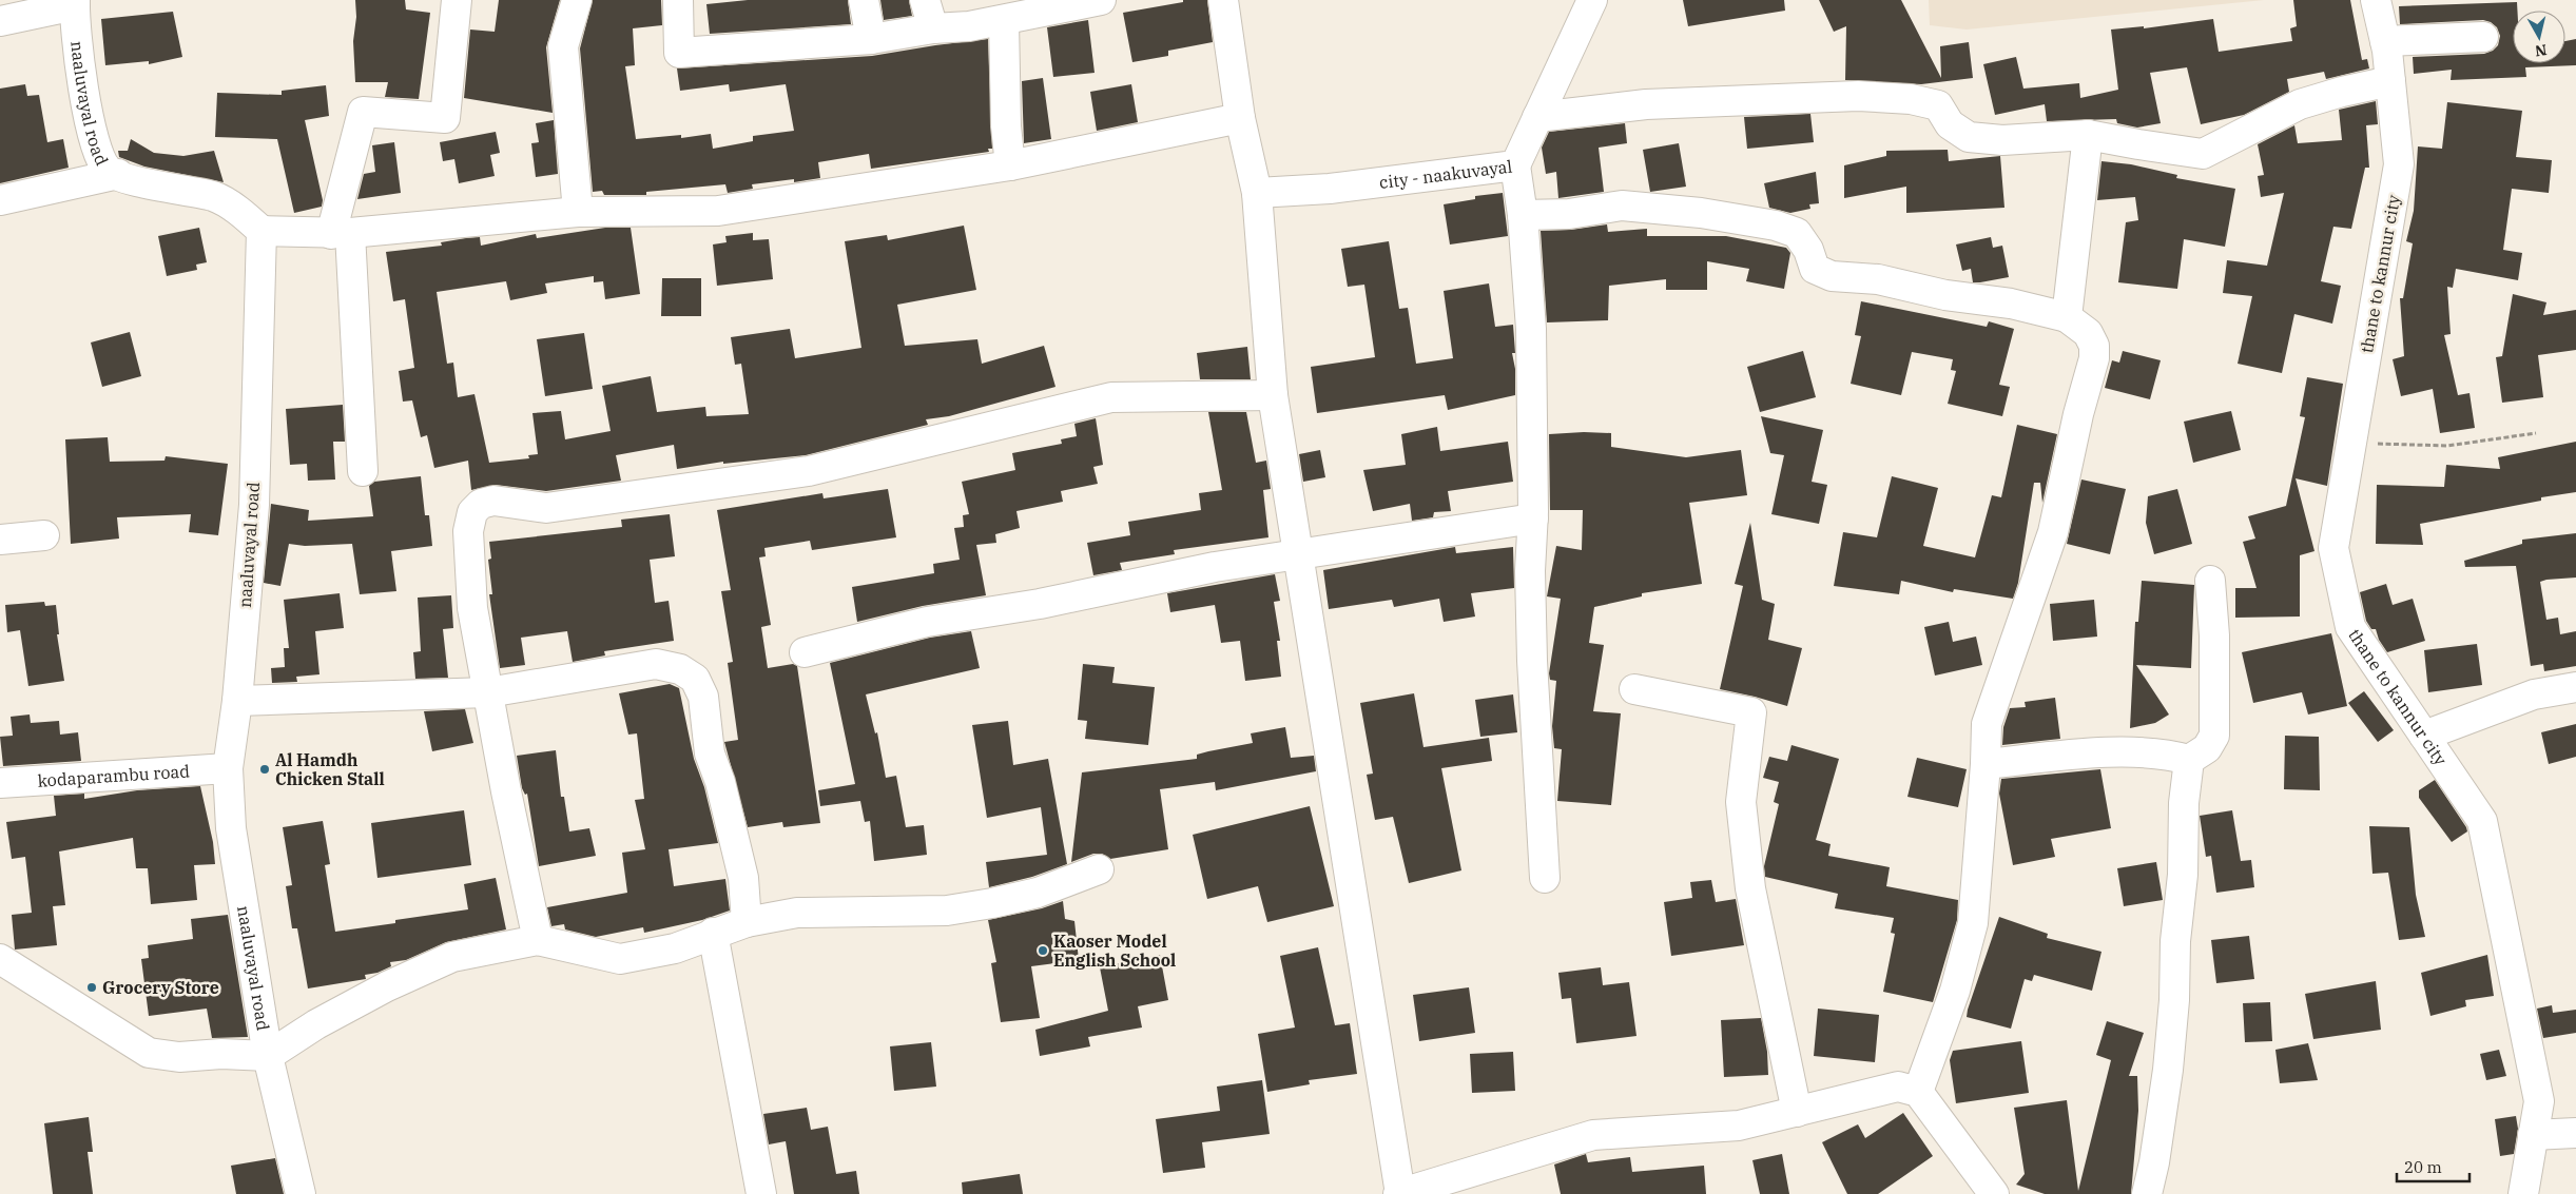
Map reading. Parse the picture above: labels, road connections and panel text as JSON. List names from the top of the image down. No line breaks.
{"streets":{"street":["naaluvayal road","city - naakuvayal","thane to kannur city","kodaparambu road"]},"crossings":[["naaluvayal road","kodaparambu road"]],"places":["Al Hamdh Chicken Stall","Kaoser Model English School","Grocery Store"],"scale_bar":"20 m","north":"bottom"}
